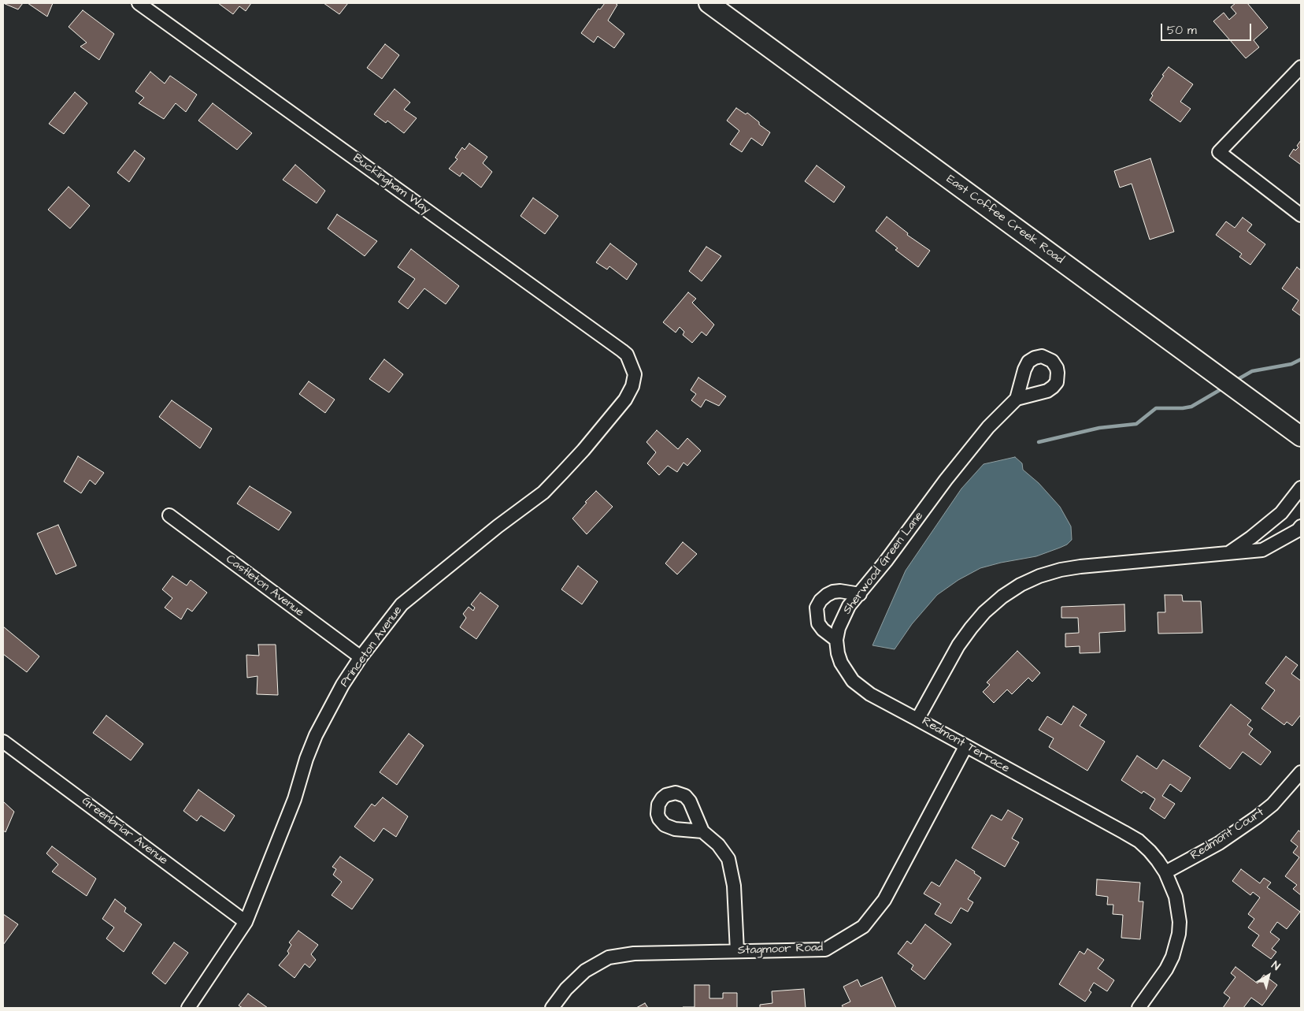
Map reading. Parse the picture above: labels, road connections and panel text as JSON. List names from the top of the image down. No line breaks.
{"streets":{"street":["Buckingham Way","East Coffee Creek Road","Sherwood Green Lane","Castleton Avenue","Princeton Avenue","Redmont Terrace","Greenbriar Avenue","Redmont Court","Stagmoor Road"]},"crossings":[["Buckingham Way","Princeton Avenue"],["Sherwood Green Lane","Redmont Terrace"],["Castleton Avenue","Princeton Avenue"],["Princeton Avenue","Greenbriar Avenue"],["Redmont Terrace","Redmont Court"],["Redmont Terrace","Stagmoor Road"]],"scale_bar":"50 m","north":"top right"}
